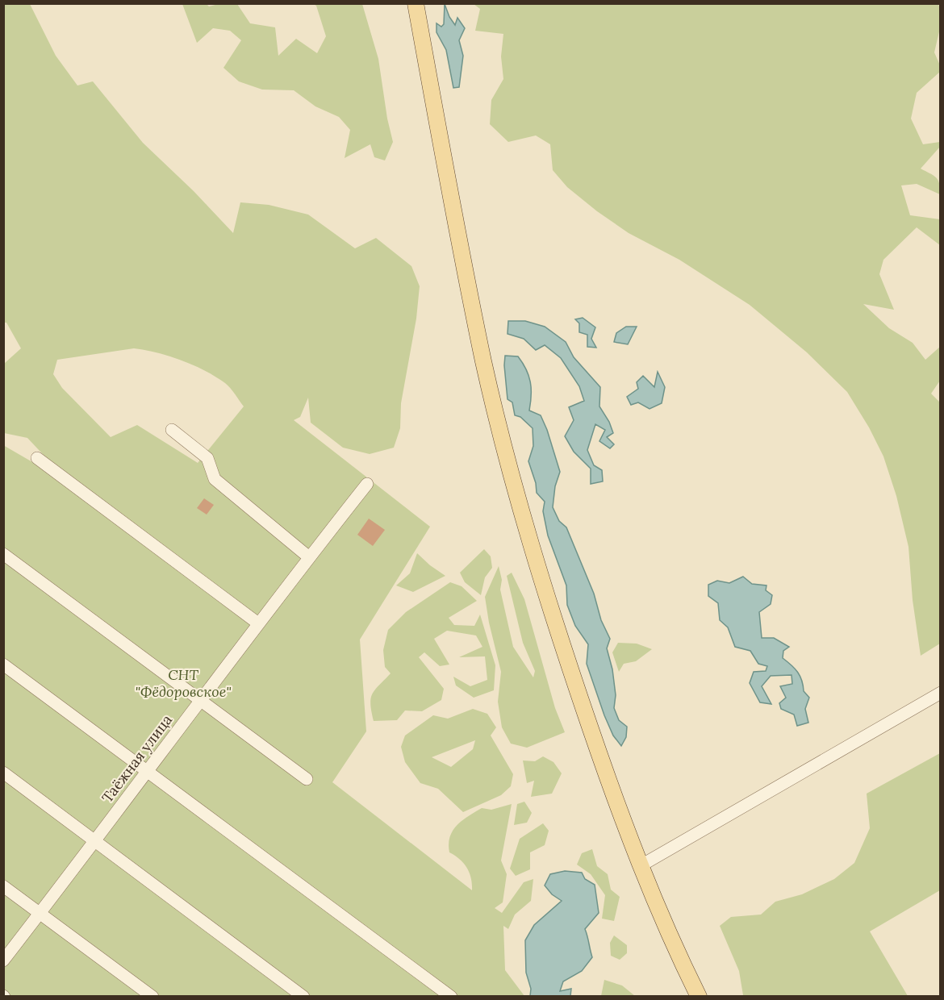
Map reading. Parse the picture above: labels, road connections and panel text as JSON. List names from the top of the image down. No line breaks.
{"streets":{"street":["Таёжная улица"]},"parks":["СНТ \"Фёдоровское\""]}
